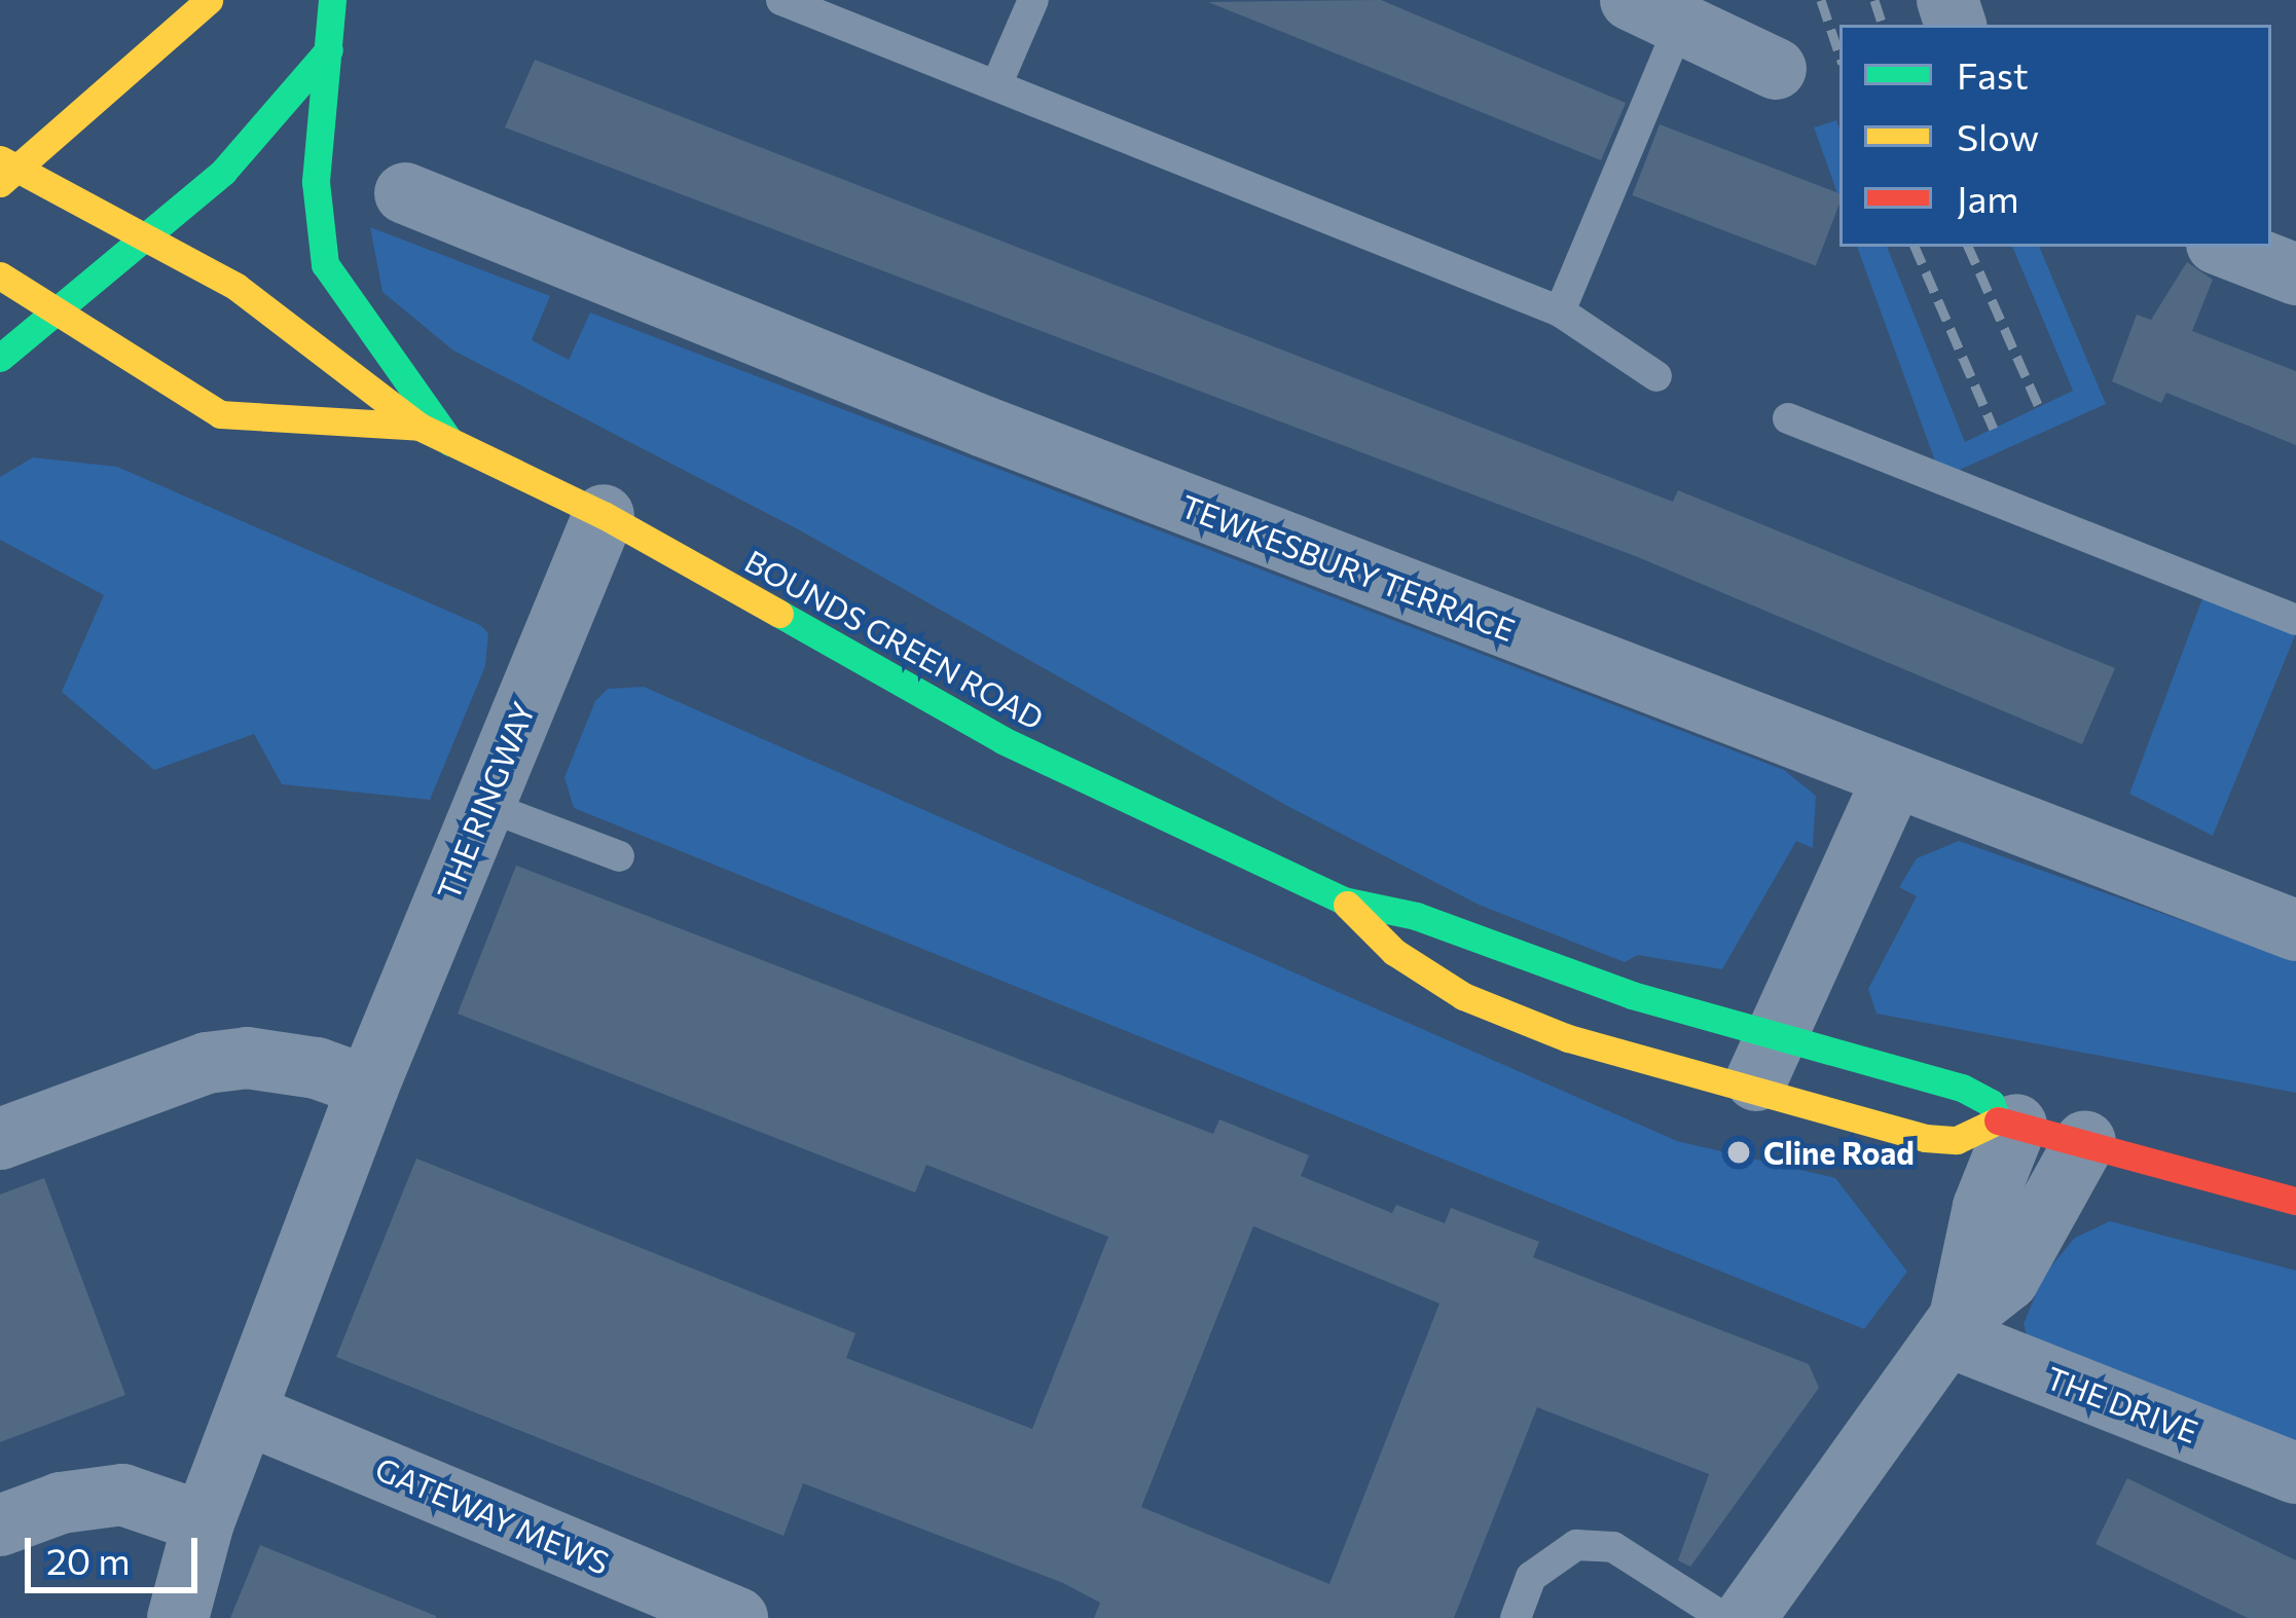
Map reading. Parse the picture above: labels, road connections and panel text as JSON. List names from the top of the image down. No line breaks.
{"streets":{"main road":["BOUNDS GREEN ROAD"],"street":["TEWKESBURY TERRACE","THE RINGWAY","THE DRIVE","GATEWAY MEWS"]},"crossings":[["BOUNDS GREEN ROAD","THE RINGWAY"],["THE RINGWAY","GATEWAY MEWS"]],"places":["Cline Road"],"legend":["Fast","Slow","Jam"],"scale_bar":"20 m"}
